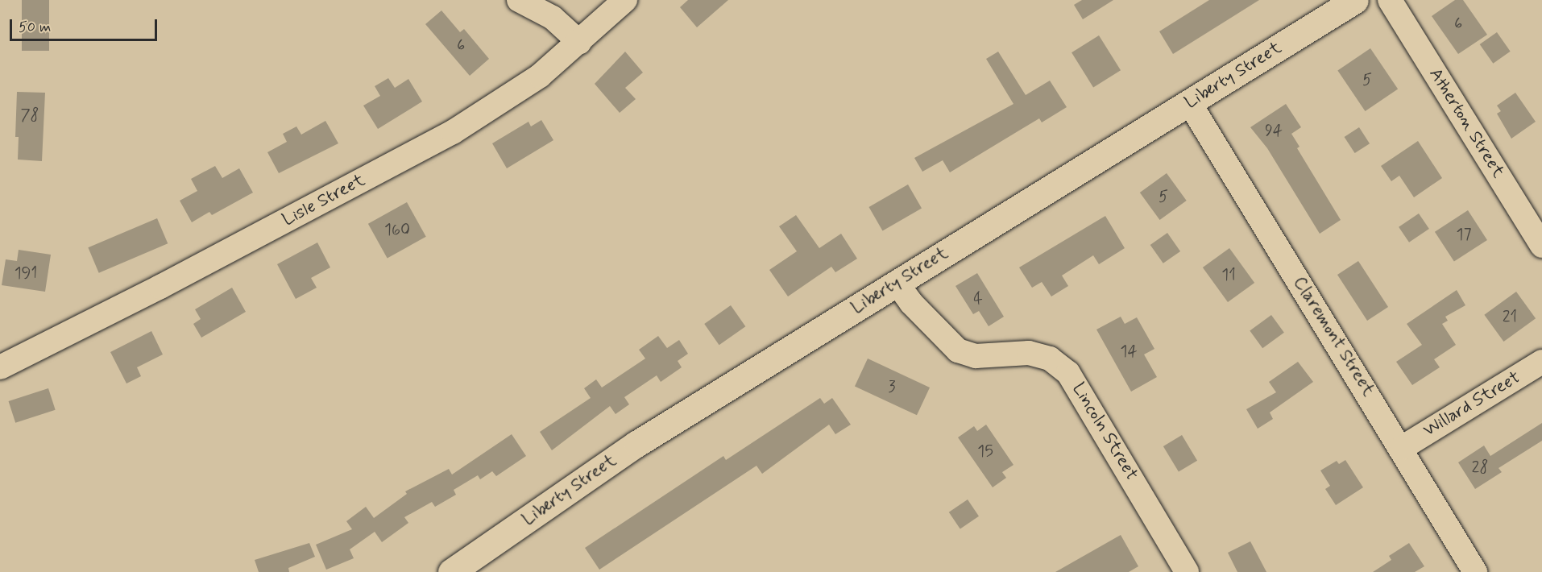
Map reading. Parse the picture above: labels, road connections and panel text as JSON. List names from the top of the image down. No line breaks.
{"streets":{"main road":["Liberty Street"],"street":["Atherton Street","Lisle Street","Claremont Street","Willard Street","Lincoln Street"]},"crossings":[["Liberty Street","Claremont Street"],["Liberty Street","Lincoln Street"],["Claremont Street","Willard Street"]],"house_numbers":["6","6","5","78","94","5","160","17","191","11","4","21","14","3","15","28"],"scale_bar":"50 m"}
